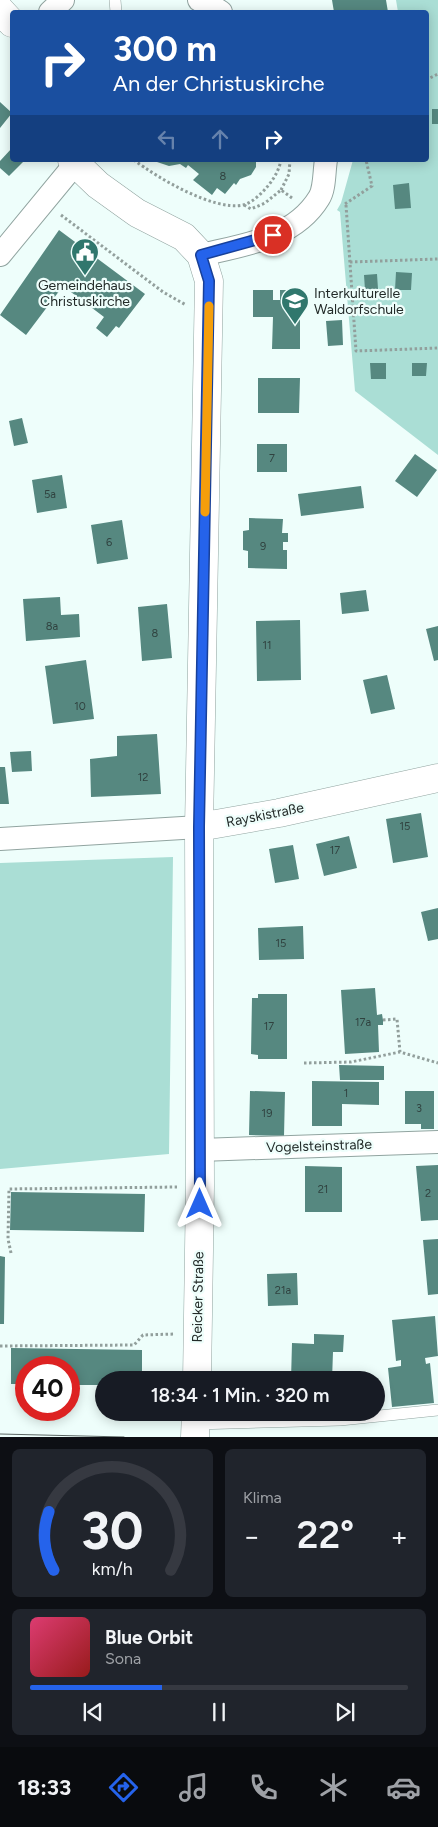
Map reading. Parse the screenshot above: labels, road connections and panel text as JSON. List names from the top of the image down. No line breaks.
{"streets":{"street":["Rayskistraße","Vogelsteinstraße","Reicker Straße"]},"crossings":[["Rayskistraße","Reicker Straße"],["Vogelsteinstraße","Reicker Straße"]],"places":{"public building":["Gemeindehaus Christuskirche"],"school or university":["Interkulturelle Waldorfschule"]},"house_numbers":["8","7","5a","6","9","8a","8","11","10","12","15","17","15","17a","17","1","3","19","21","2","21a"],"page":{"turn":["300 m","An der Christuskirche"],"limit":"40","trip":"18:34 · 1 Min. · 320 m","tile":"Klima","heat":["−","22°","+"],"song":["Blue Orbit","Sona"],"tabs":"18:33","gauge":["30","km/h"]}}
